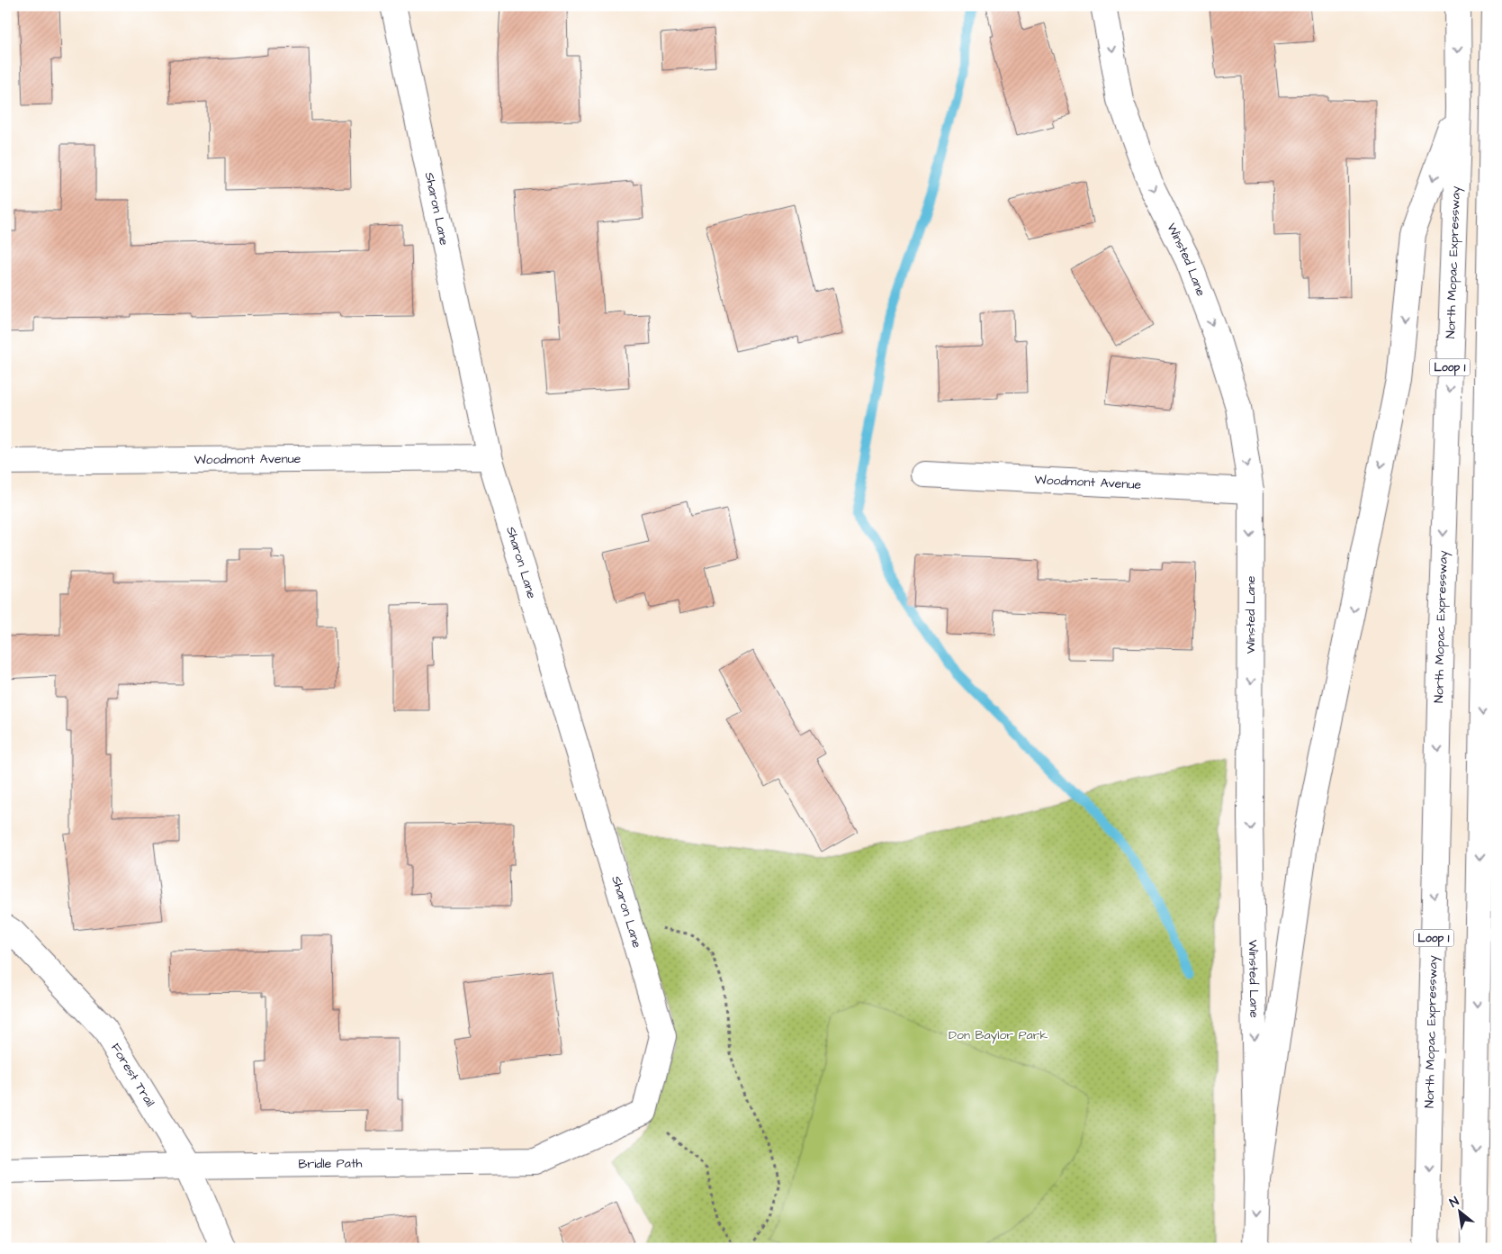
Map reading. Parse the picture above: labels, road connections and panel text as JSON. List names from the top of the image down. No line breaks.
{"streets":{"main road":["Sharon Lane","Winsted Lane","North Mopac Expressway","Loop 1","Woodmont Avenue","Forest Trail","Bridle Path"]},"crossings":[["Sharon Lane","Woodmont Avenue"],["Sharon Lane","Bridle Path"],["Winsted Lane","Woodmont Avenue"],["Forest Trail","Bridle Path"]],"parks":["Don Baylor Park"],"north":"top left"}
